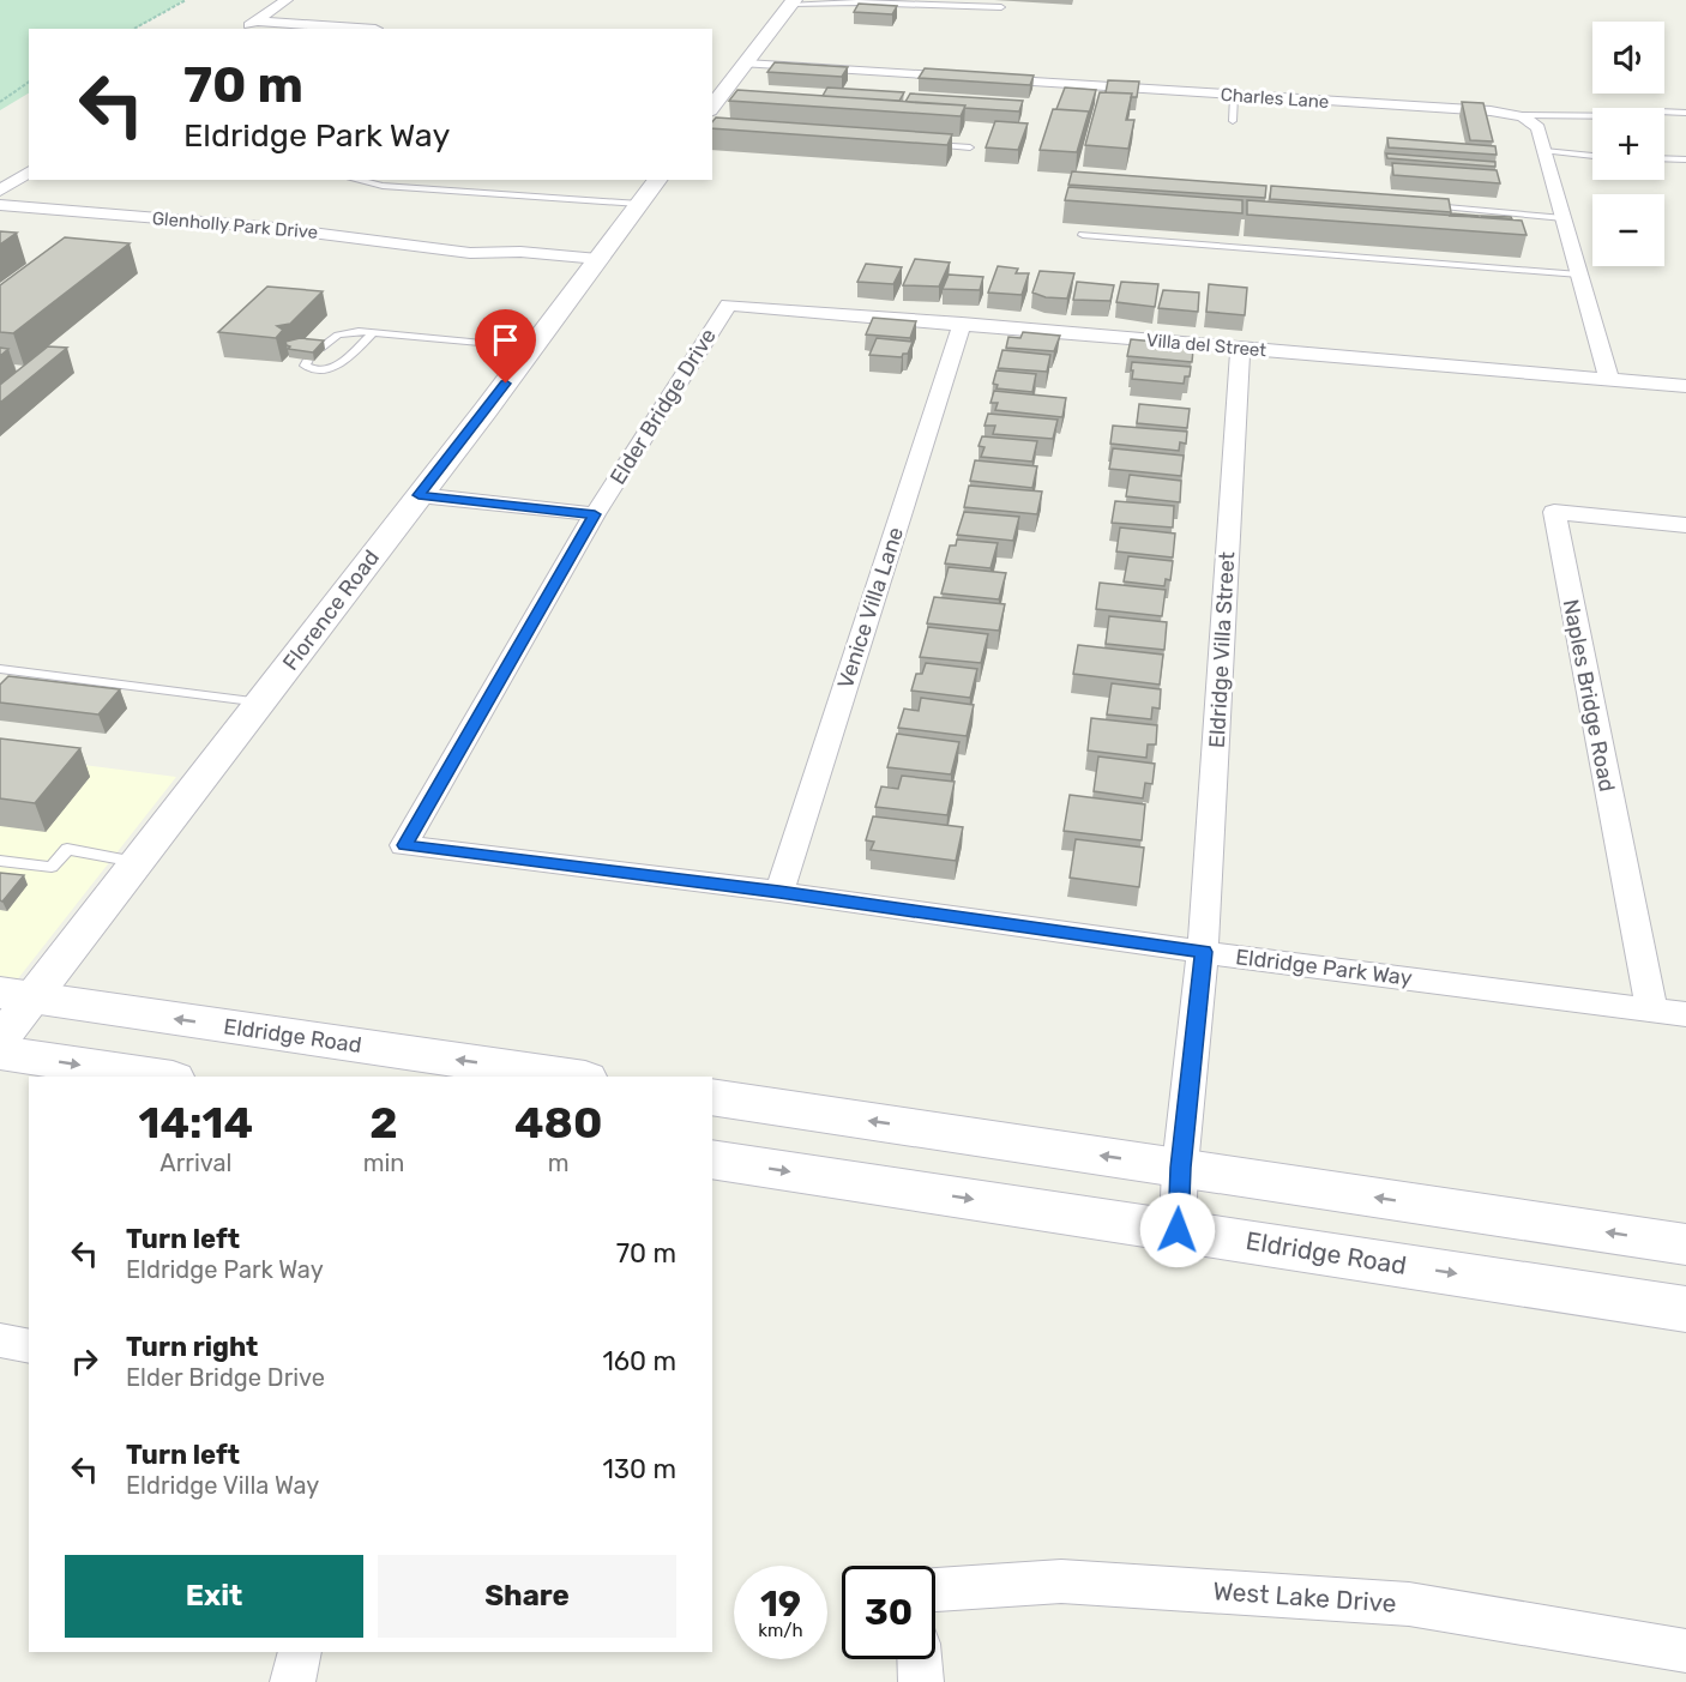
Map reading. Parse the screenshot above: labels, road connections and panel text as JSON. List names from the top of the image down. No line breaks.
{"streets":{"main road":["Eldridge Road"],"street":["Charles Lane","Glenholly Park Drive","Villa del Street","Elder Bridge Drive","Venice Villa Lane","Florence Road","Eldridge Villa Street","Naples Bridge Road","Eldridge Park Way","West Lake Drive"]},"crossings":[["Glenholly Park Drive","Florence Road"],["Villa del Street","Elder Bridge Drive"],["Villa del Street","Venice Villa Lane"],["Villa del Street","Eldridge Villa Street"],["Elder Bridge Drive","Eldridge Park Way"],["Venice Villa Lane","Eldridge Park Way"],["Florence Road","Eldridge Road"],["Eldridge Villa Street","Eldridge Park Way"],["Eldridge Villa Street","Eldridge Road"],["Naples Bridge Road","Eldridge Park Way"]],"page":{"map_buttons":["+","−"],"turn":["70 m","Eldridge Park Way"],"eta":["14:14","Arrival","2","min","480","m"],"list":[{"name":"Turn left","note":"Eldridge Park Way","value":"70 m"},{"name":"Turn right","note":"Elder Bridge Drive","value":"160 m"},{"name":"Turn left","note":"Eldridge Villa Way","value":"130 m"}],"buttons":["Exit","Share"],"speed":"19 km/h","limit":"30"}}
